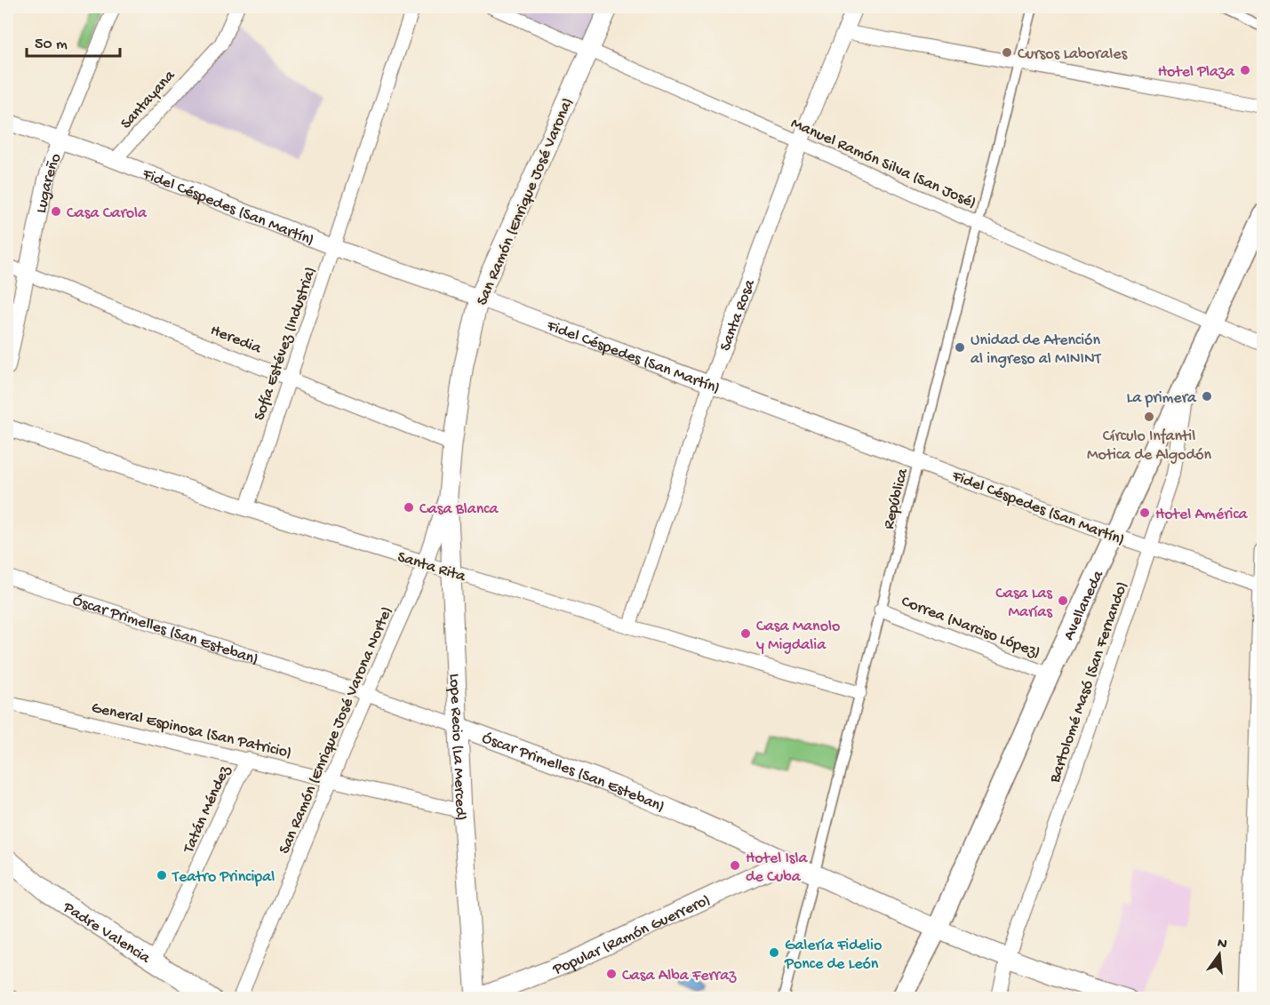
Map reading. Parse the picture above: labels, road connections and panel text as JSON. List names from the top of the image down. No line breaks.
{"streets":{"main road":["San Ramón (Enrique José Varona)","Avellaneda","Óscar Primelles (San Esteban)","Lope Recio (La Merced)","Padre Valencia","Popular (Ramón Guerrero)"],"street":["Santayana","Manuel Ramón Silva (San José)","Lugareño","Fidel Céspedes (San Martín)","Santa Rosa","Heredia","Sofía Estévez (Industria)","República","Santa Rita","Correa (Narciso López)","Bartolomé Masó (San Fernando)","General Espinosa (San Patricio)","San Ramón (Enrique José Varona Norte)","Tatán Méndez"]},"crossings":[["Santayana","Fidel Céspedes (San Martín)"],["Manuel Ramón Silva (San José)","San Ramón (Enrique José Varona)"],["Manuel Ramón Silva (San José)","Santa Rosa"],["Manuel Ramón Silva (San José)","República"],["Manuel Ramón Silva (San José)","Avellaneda"],["Lugareño","Fidel Céspedes (San Martín)"],["Lugareño","Heredia"],["San Ramón (Enrique José Varona)","Fidel Céspedes (San Martín)"],["San Ramón (Enrique José Varona)","Heredia"],["San Ramón (Enrique José Varona)","Lope Recio (La Merced)"],["Fidel Céspedes (San Martín)","Santa Rosa"],["Fidel Céspedes (San Martín)","Sofía Estévez (Industria)"],["Fidel Céspedes (San Martín)","República"],["Fidel Céspedes (San Martín)","Avellaneda"],["Fidel Céspedes (San Martín)","Bartolomé Masó (San Fernando)"],["Santa Rosa","Santa Rita"],["Heredia","Sofía Estévez (Industria)"],["Sofía Estévez (Industria)","Santa Rita"],["República","Santa Rita"],["República","Correa (Narciso López)"],["República","Óscar Primelles (San Esteban)"],["Santa Rita","San Ramón (Enrique José Varona Norte)"],["Santa Rita","Lope Recio (La Merced)"],["Avellaneda","Correa (Narciso López)"],["Avellaneda","Óscar Primelles (San Esteban)"],["Avellaneda","Bartolomé Masó (San Fernando)"],["Óscar Primelles (San Esteban)","Bartolomé Masó (San Fernando)"],["Óscar Primelles (San Esteban)","San Ramón (Enrique José Varona Norte)"],["Óscar Primelles (San Esteban)","Lope Recio (La Merced)"],["Óscar Primelles (San Esteban)","Popular (Ramón Guerrero)"],["General Espinosa (San Patricio)","San Ramón (Enrique José Varona Norte)"],["General Espinosa (San Patricio)","Lope Recio (La Merced)"],["General Espinosa (San Patricio)","Tatán Méndez"],["Lope Recio (La Merced)","Popular (Ramón Guerrero)"],["Tatán Méndez","Padre Valencia"]],"places":["Cursos Laborales","Hotel Plaza","Casa Carola","Unidad de Atención al ingreso al MININT","La primera","Círculo Infantil Motica de Algodón","Casa Blanca","Hotel América","Casa Las Marías","Casa Manolo y Migdalia","Hotel Isla de Cuba","Teatro Principal","Galería Fidelio Ponce de León","Casa Alba Ferraz"],"scale_bar":"50 m","north":"top"}
